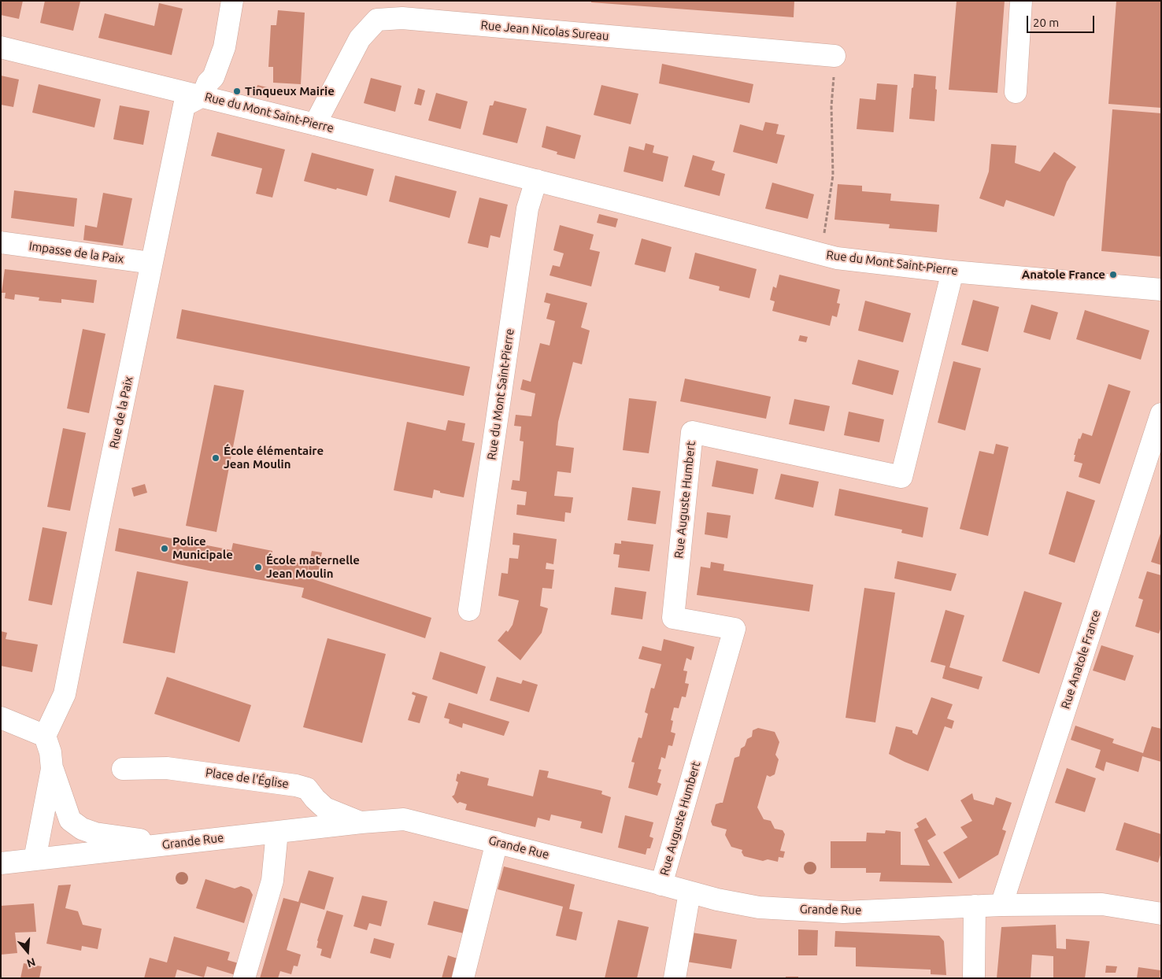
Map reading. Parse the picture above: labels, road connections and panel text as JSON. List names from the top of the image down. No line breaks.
{"streets":{"street":["Rue Jean Nicolas Sureau","Rue du Mont Saint-Pierre","Impasse de la Paix","Rue de la Paix","Rue Auguste Humbert","Rue Anatole France","Place de l'Église","Grande Rue"]},"crossings":[["Rue Jean Nicolas Sureau","Rue du Mont Saint-Pierre"],["Rue du Mont Saint-Pierre","Rue de la Paix"],["Rue du Mont Saint-Pierre","Rue Auguste Humbert"],["Impasse de la Paix","Rue de la Paix"],["Rue Auguste Humbert","Grande Rue"],["Rue Anatole France","Grande Rue"],["Place de l'Église","Grande Rue"]],"places":["Tinqueux Mairie","Anatole France","École élémentaire Jean Moulin","Police Municipale","École maternelle Jean Moulin"],"scale_bar":"20 m","north":"bottom"}
